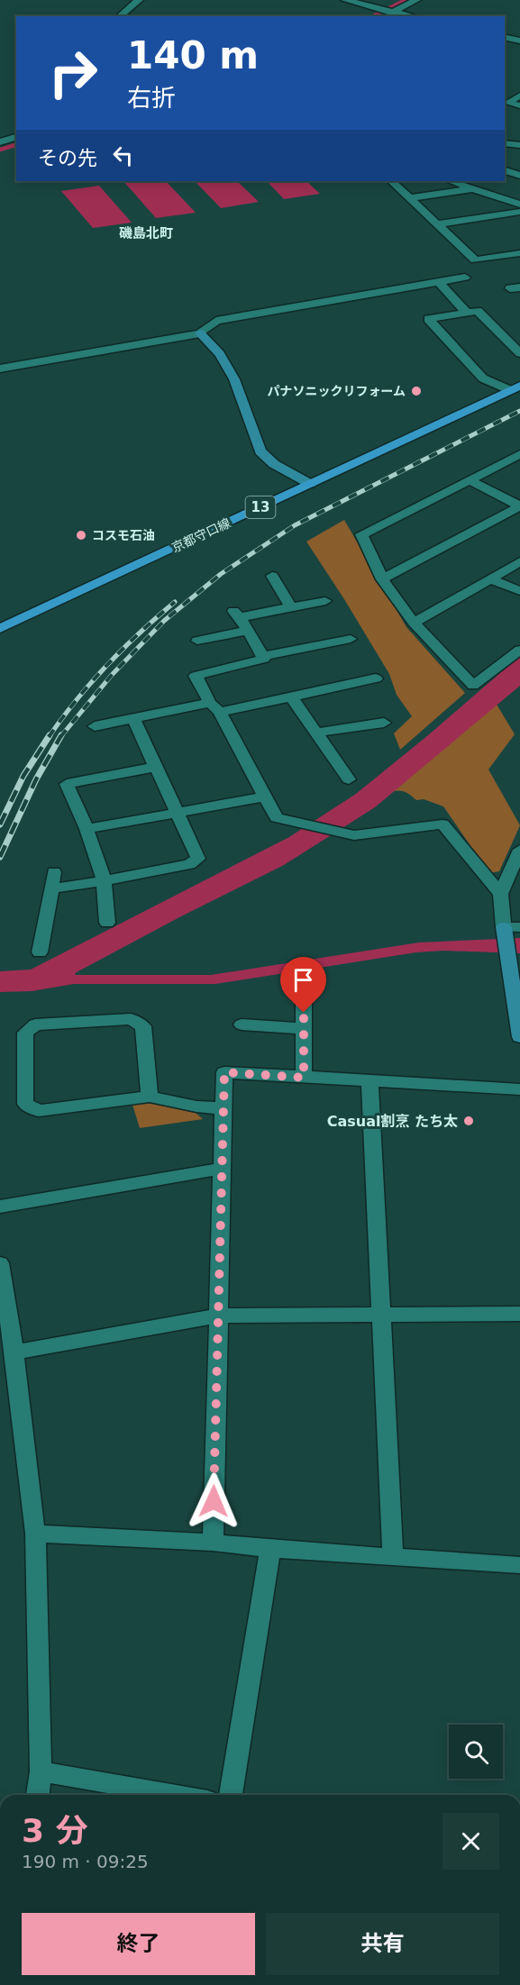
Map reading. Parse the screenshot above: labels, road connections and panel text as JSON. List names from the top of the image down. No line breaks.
{"streets":{"main road":["13","京都守口線"]},"districts":["磯島北町"],"places":["パナソニックリフォーム","コスモ石油","Casual割烹 たち太"],"page":{"turn":["140 m","右折"],"then":"その先","heading":["3 分","190 m · 09:25"],"buttons":["終了","共有"]}}
